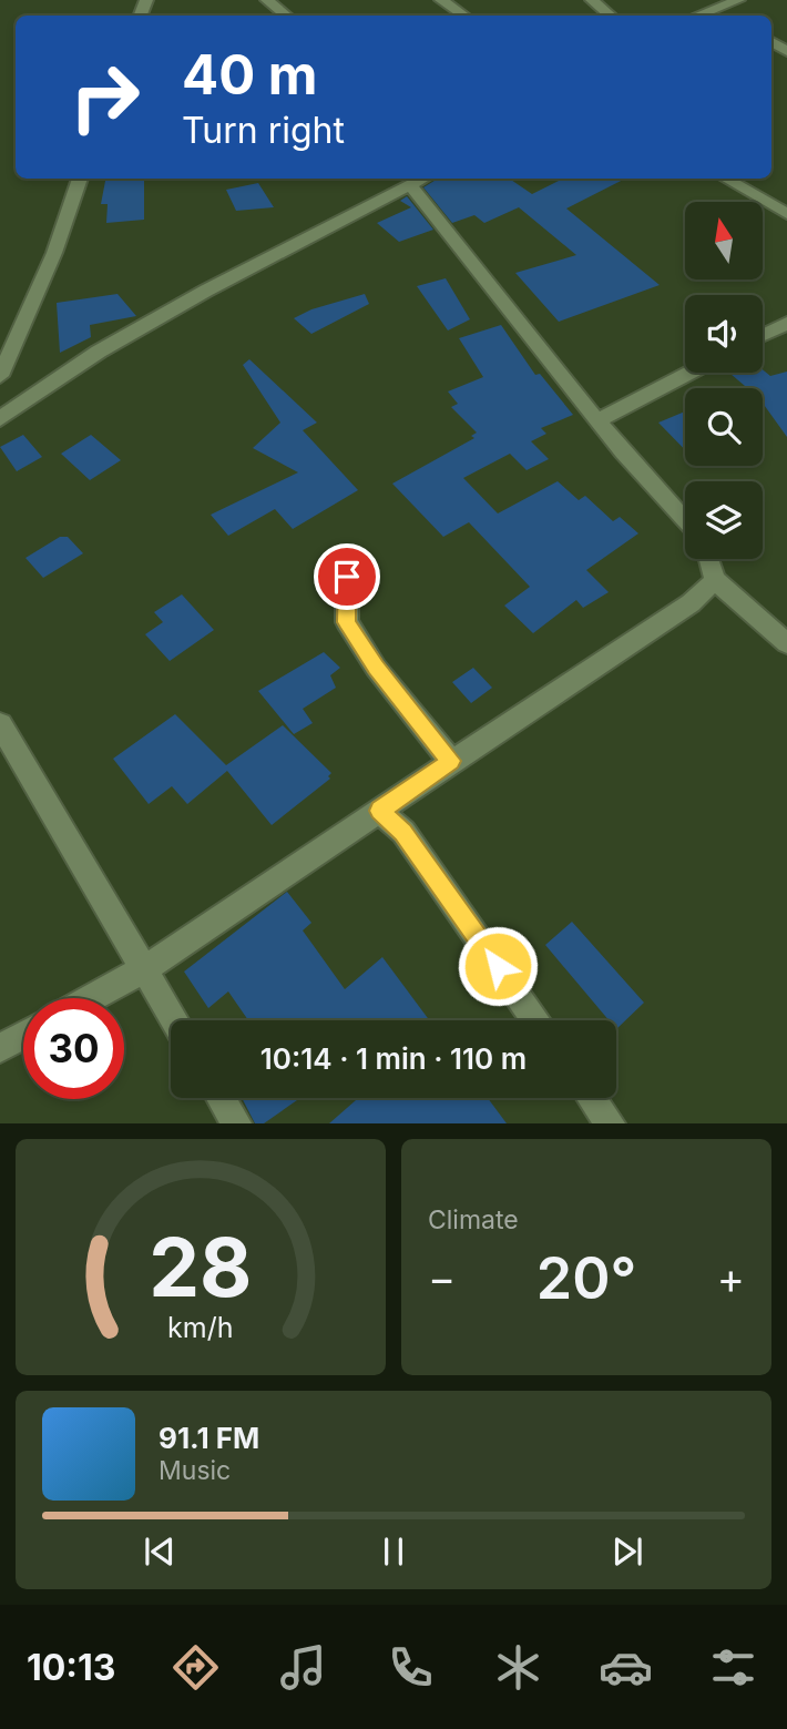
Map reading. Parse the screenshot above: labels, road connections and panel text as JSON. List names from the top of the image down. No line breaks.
{"north":"top","page":{"turn":["40 m","Turn right"],"limit":"30","trip":"10:14 · 1 min · 110 m","tile":"Climate","heat":["−","20°","+"],"song":["91.1 FM","Music"],"tabs":"10:13","gauge":["28","km/h"]}}
